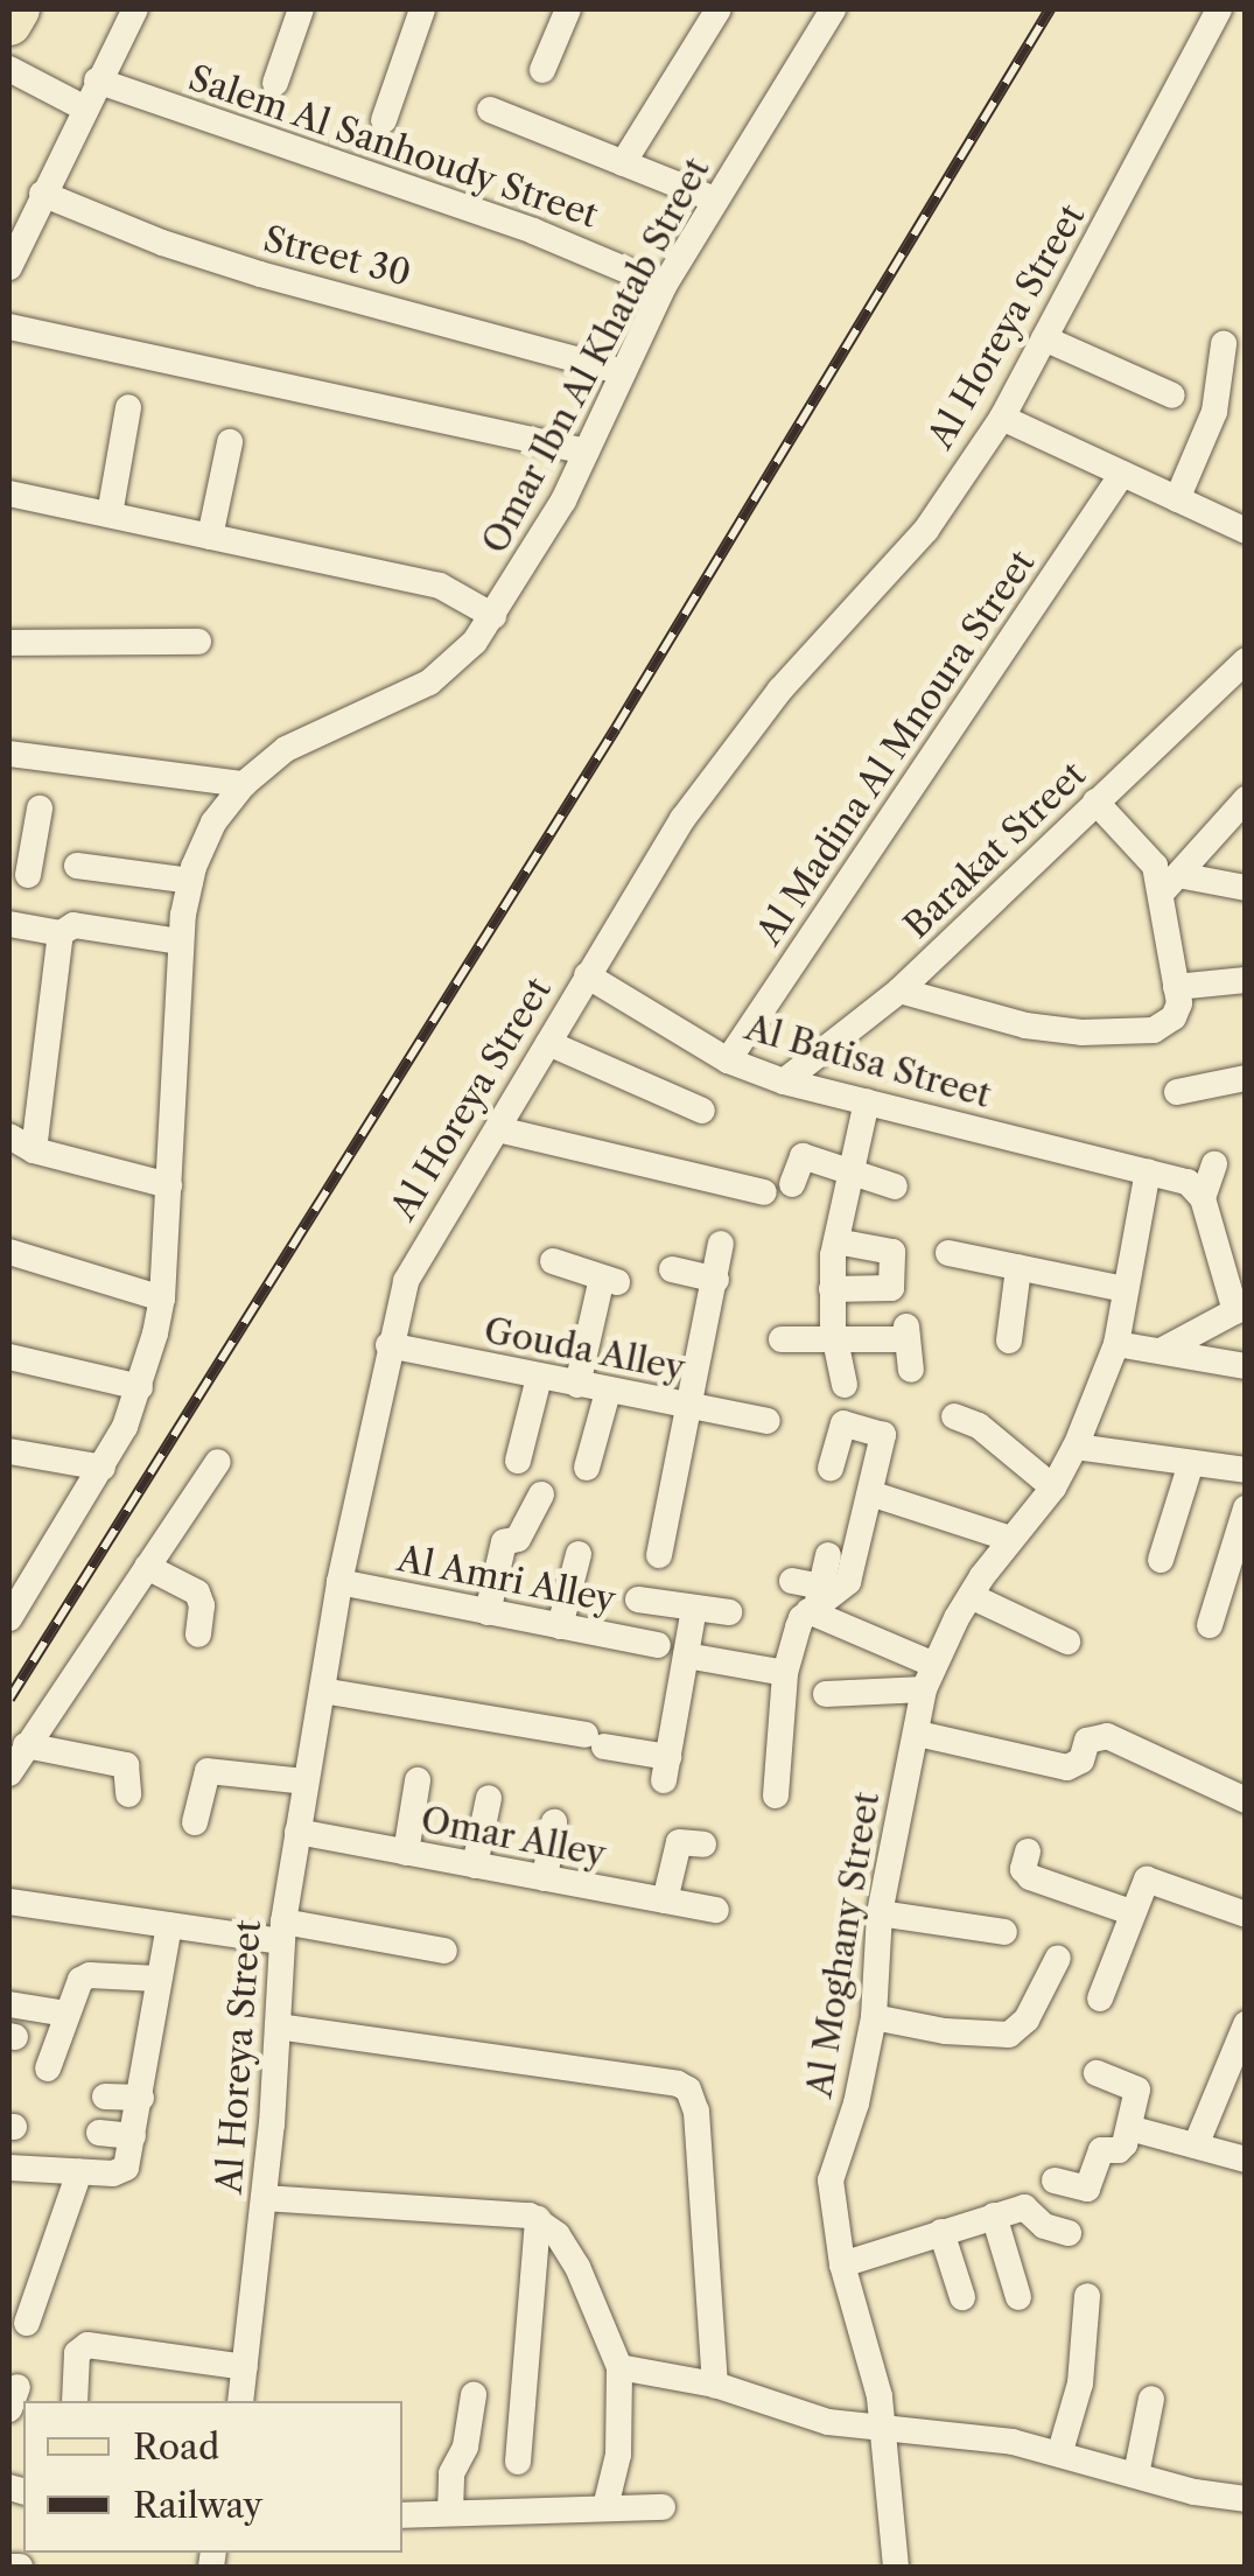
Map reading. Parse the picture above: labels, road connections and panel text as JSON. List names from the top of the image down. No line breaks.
{"streets":{"street":["Salem Al Sanhoudy Street","Street 30","Al Horeya Street","Omar Ibn Al Khatab Street","Al Madina Al Mnoura Street","Barakat Street","Al Batisa Street","Gouda Alley","Al Amri Alley","Omar Alley","Al Moghany Street"]},"crossings":[["Salem Al Sanhoudy Street","Omar Ibn Al Khatab Street"],["Street 30","Omar Ibn Al Khatab Street"],["Al Horeya Street","Al Batisa Street"],["Al Horeya Street","Gouda Alley"],["Al Horeya Street","Al Amri Alley"],["Al Horeya Street","Omar Alley"],["Al Madina Al Mnoura Street","Al Batisa Street"],["Barakat Street","Al Batisa Street"],["Al Batisa Street","Al Moghany Street"]],"legend":["Road","Railway"]}
